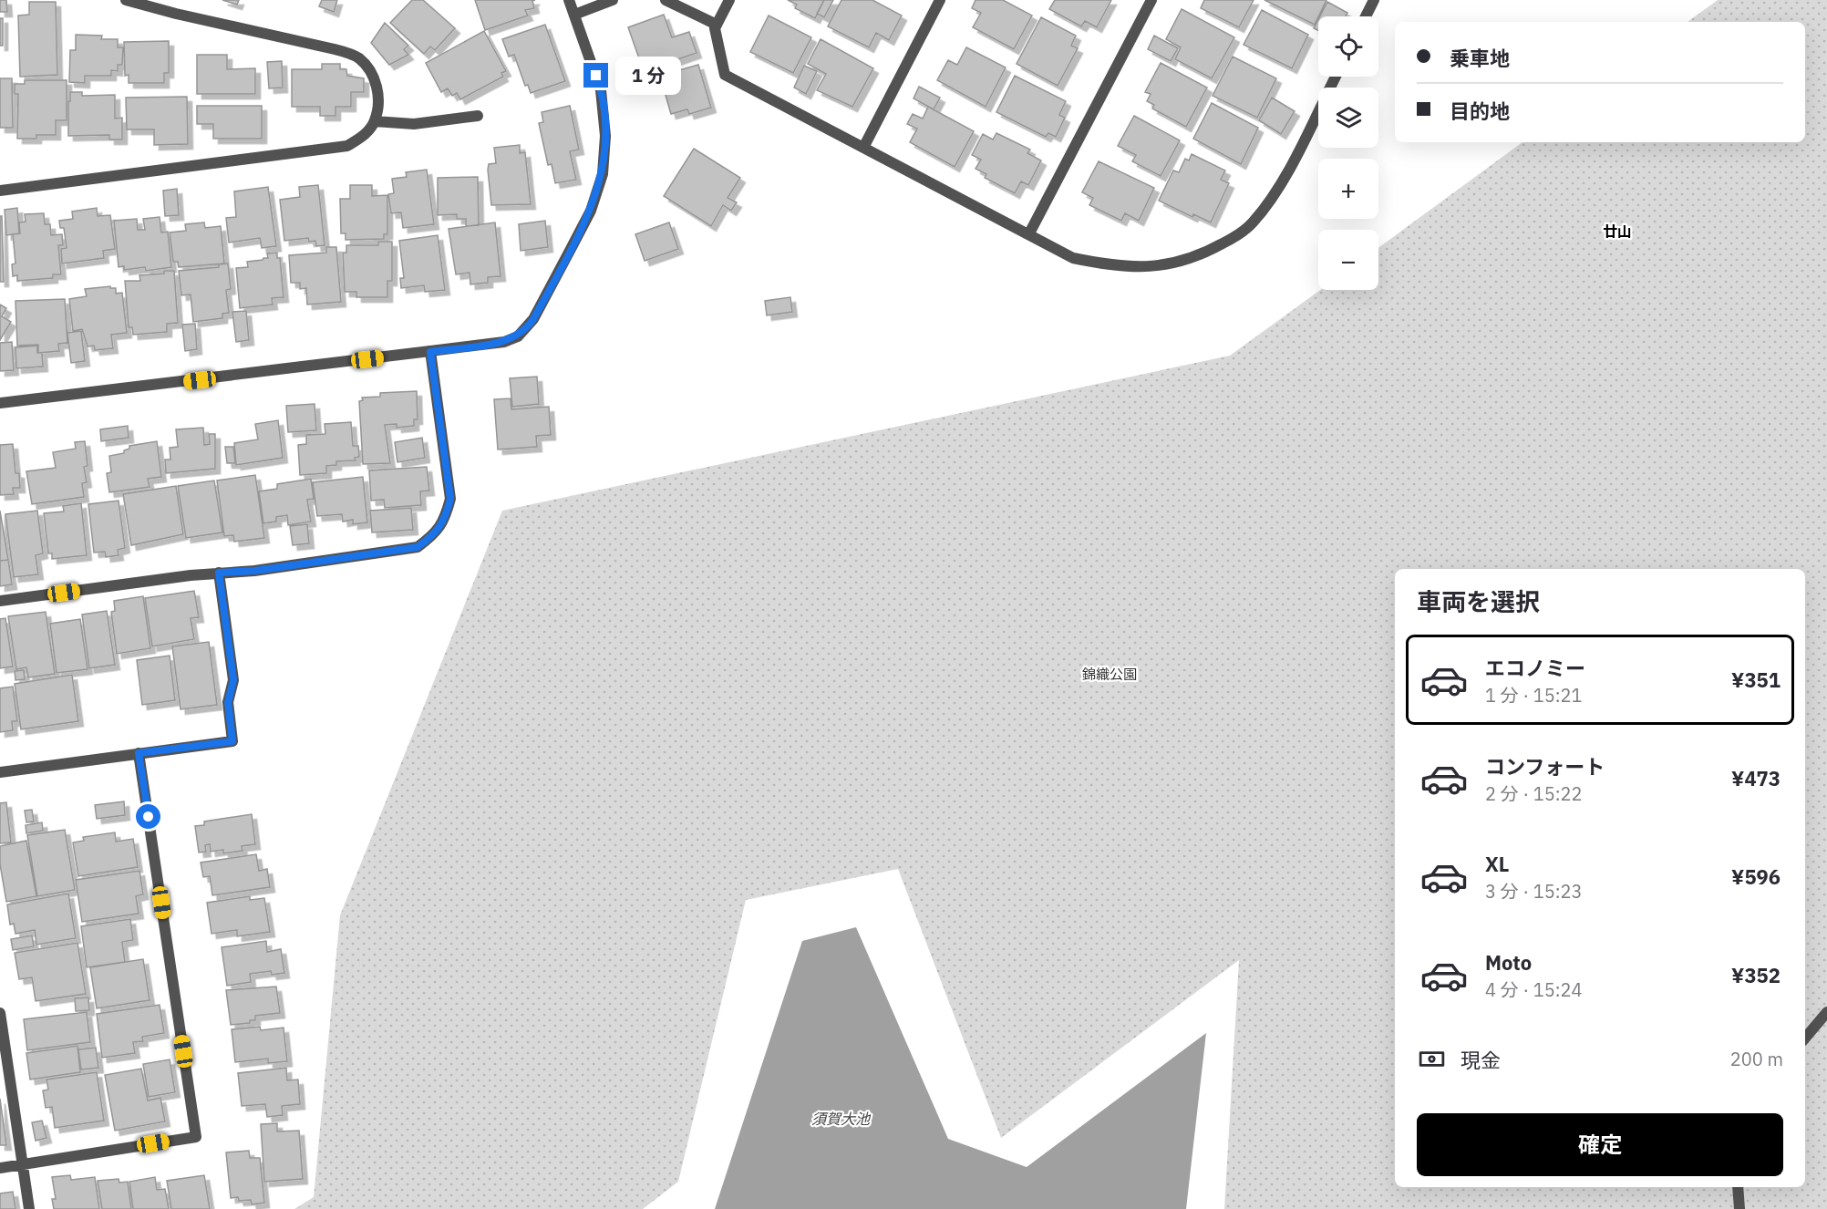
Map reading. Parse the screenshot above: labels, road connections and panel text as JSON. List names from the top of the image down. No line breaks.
{"districts":["廿山"],"water":["須賀大池"],"parks":["錦織公園"],"page":{"map_buttons":["+","−"],"banner":["乗車地","目的地"],"bubble":"1 分","heading":"車両を選択","list":[{"name":"エコノミー","note":"1 分 · 15:21","value":"¥351"},{"name":"コンフォート","note":"2 分 · 15:22","value":"¥473"},{"name":"XL","note":"3 分 · 15:23","value":"¥596"},{"name":"Moto","note":"4 分 · 15:24","value":"¥352"}],"pay":["現金","200 m"],"buttons":"確定"}}
